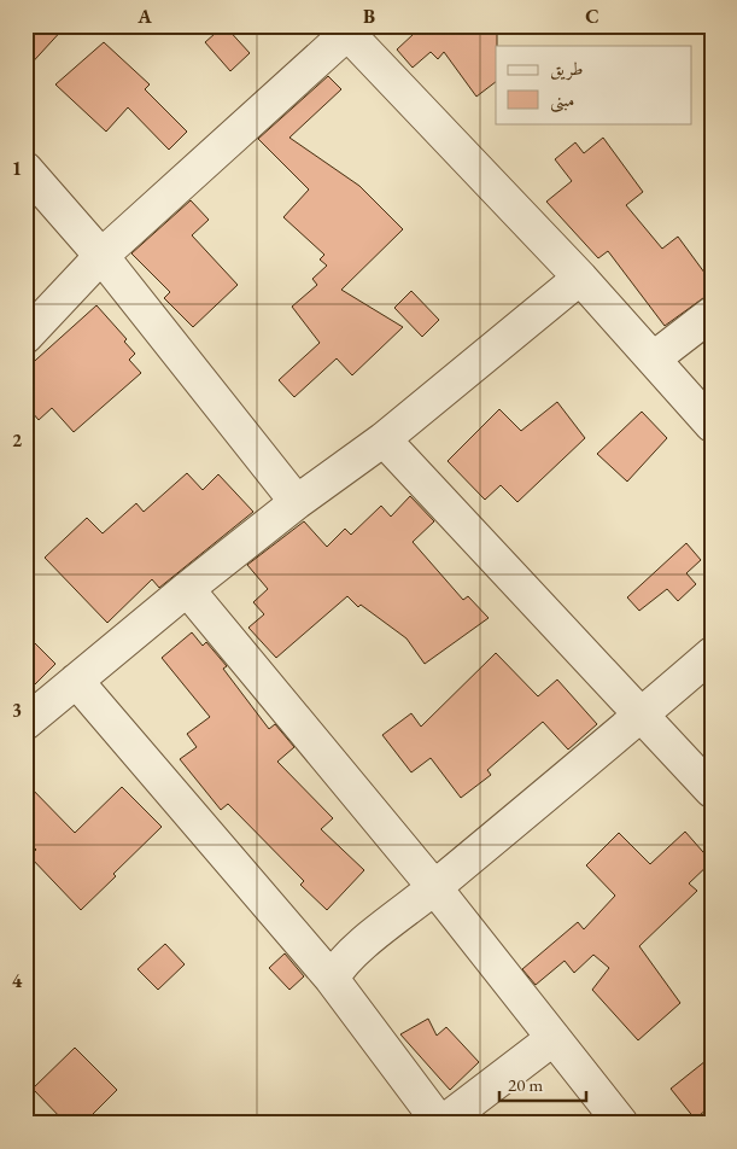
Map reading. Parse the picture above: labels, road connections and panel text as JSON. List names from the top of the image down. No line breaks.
{"legend":["طريق","مبنى"],"scale_bar":"20 m","grid":{"columns":["A","B","C"],"rows":["1","2","3","4"]}}
